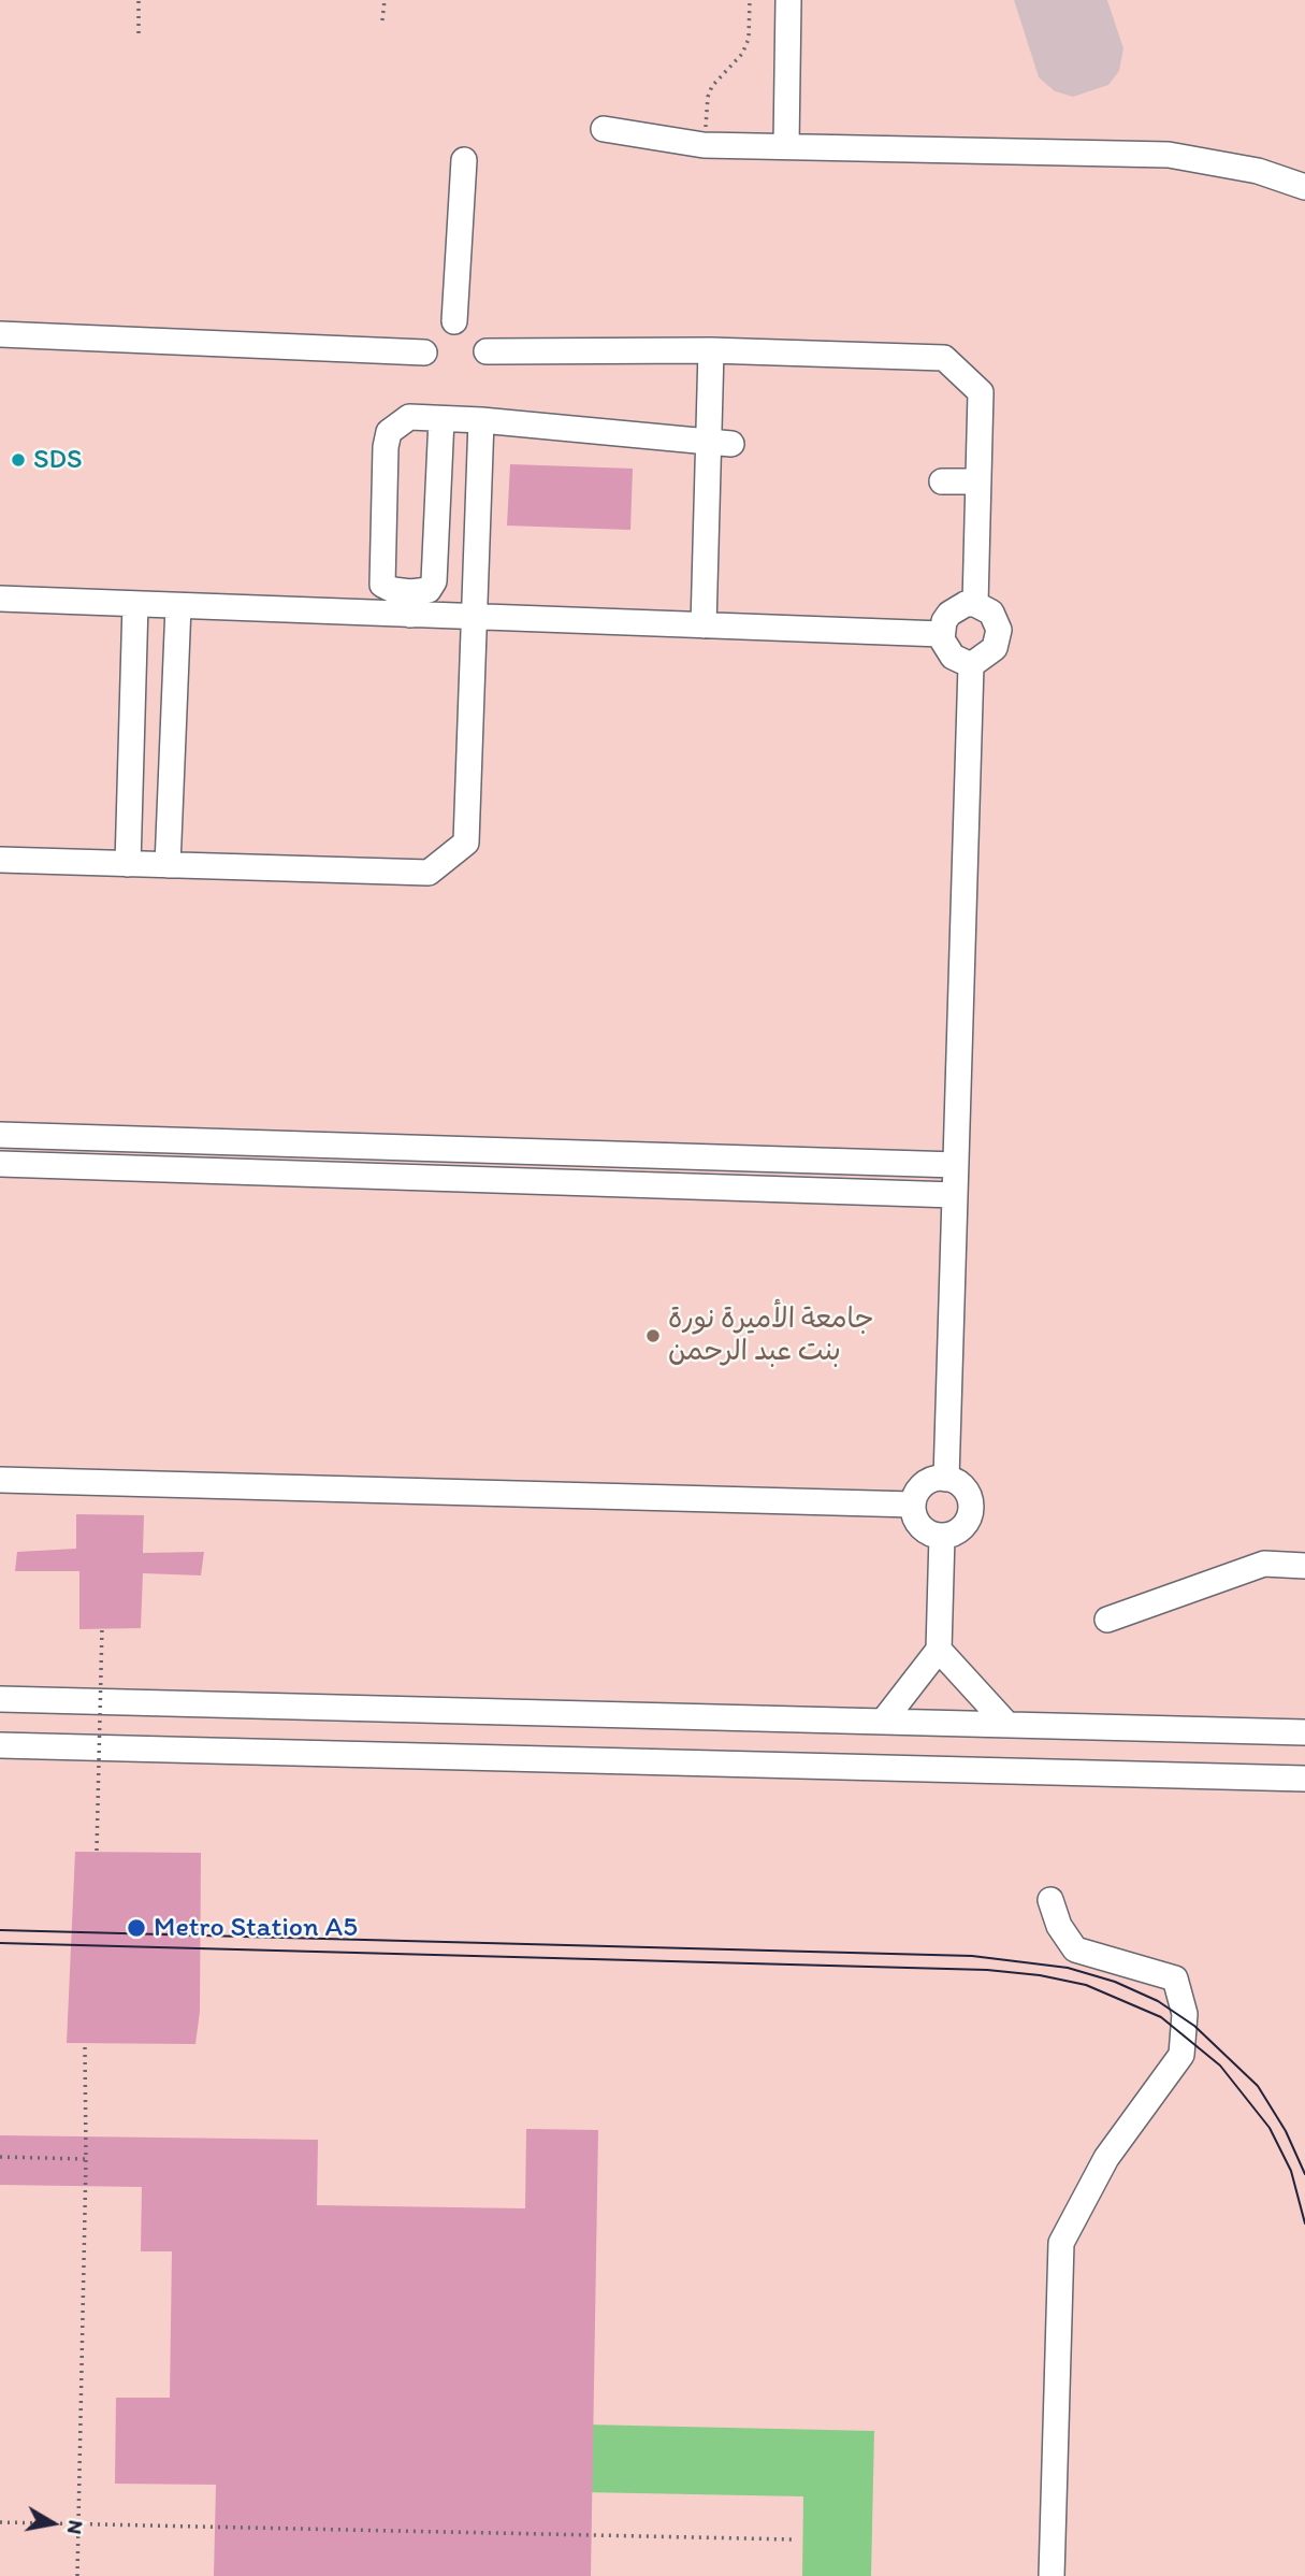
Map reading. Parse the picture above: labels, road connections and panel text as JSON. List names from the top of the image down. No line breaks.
{"places":["SDS","جامعة الأميرة نورة بنت عبد الرحمن","Metro Station A5"],"north":"right"}
